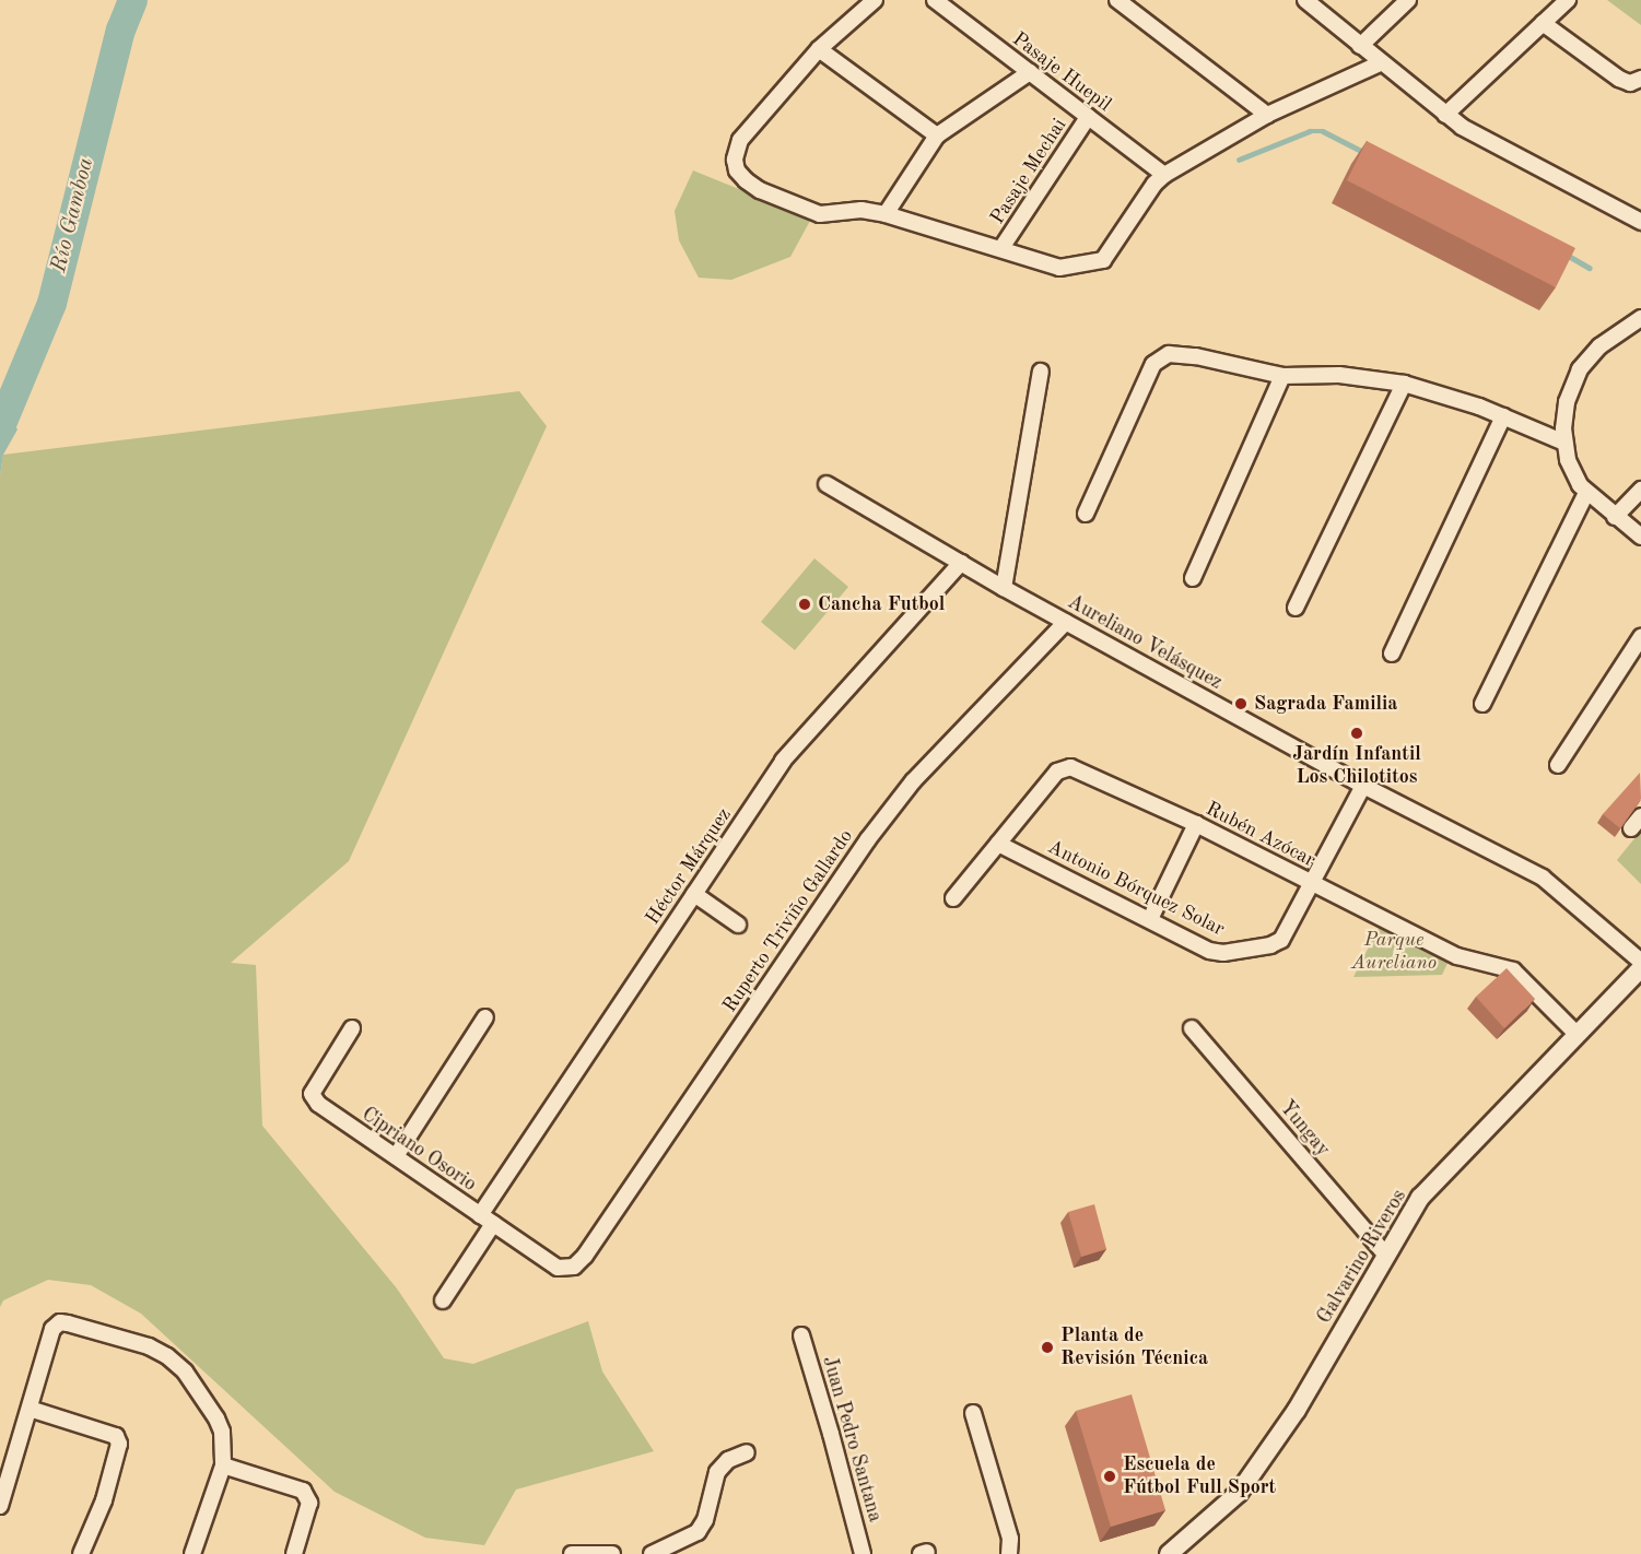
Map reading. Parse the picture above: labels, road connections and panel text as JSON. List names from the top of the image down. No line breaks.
{"streets":{"street":["Pasaje Huepil","Pasaje Mechai","Aureliano Velásquez","Rubén Azócar","Héctor Márquez","Antonio Bórquez Solar","Ruperto Triviño Gallardo","Yungay","Cipriano Osorio","Galvarino Riveros","Juan Pedro Santana"]},"crossings":[["Pasaje Huepil","Pasaje Mechai"],["Aureliano Velásquez","Héctor Márquez"],["Aureliano Velásquez","Antonio Bórquez Solar"],["Aureliano Velásquez","Ruperto Triviño Gallardo"],["Rubén Azócar","Antonio Bórquez Solar"],["Rubén Azócar","Galvarino Riveros"],["Héctor Márquez","Cipriano Osorio"],["Ruperto Triviño Gallardo","Cipriano Osorio"],["Yungay","Galvarino Riveros"]],"water":["Río Gamboa"],"parks":["Parque Aureliano"],"places":["Cancha Futbol","Sagrada Familia","Jardín Infantil Los Chilotitos","Planta de Revisión Técnica","Escuela de Fútbol Full Sport"]}
